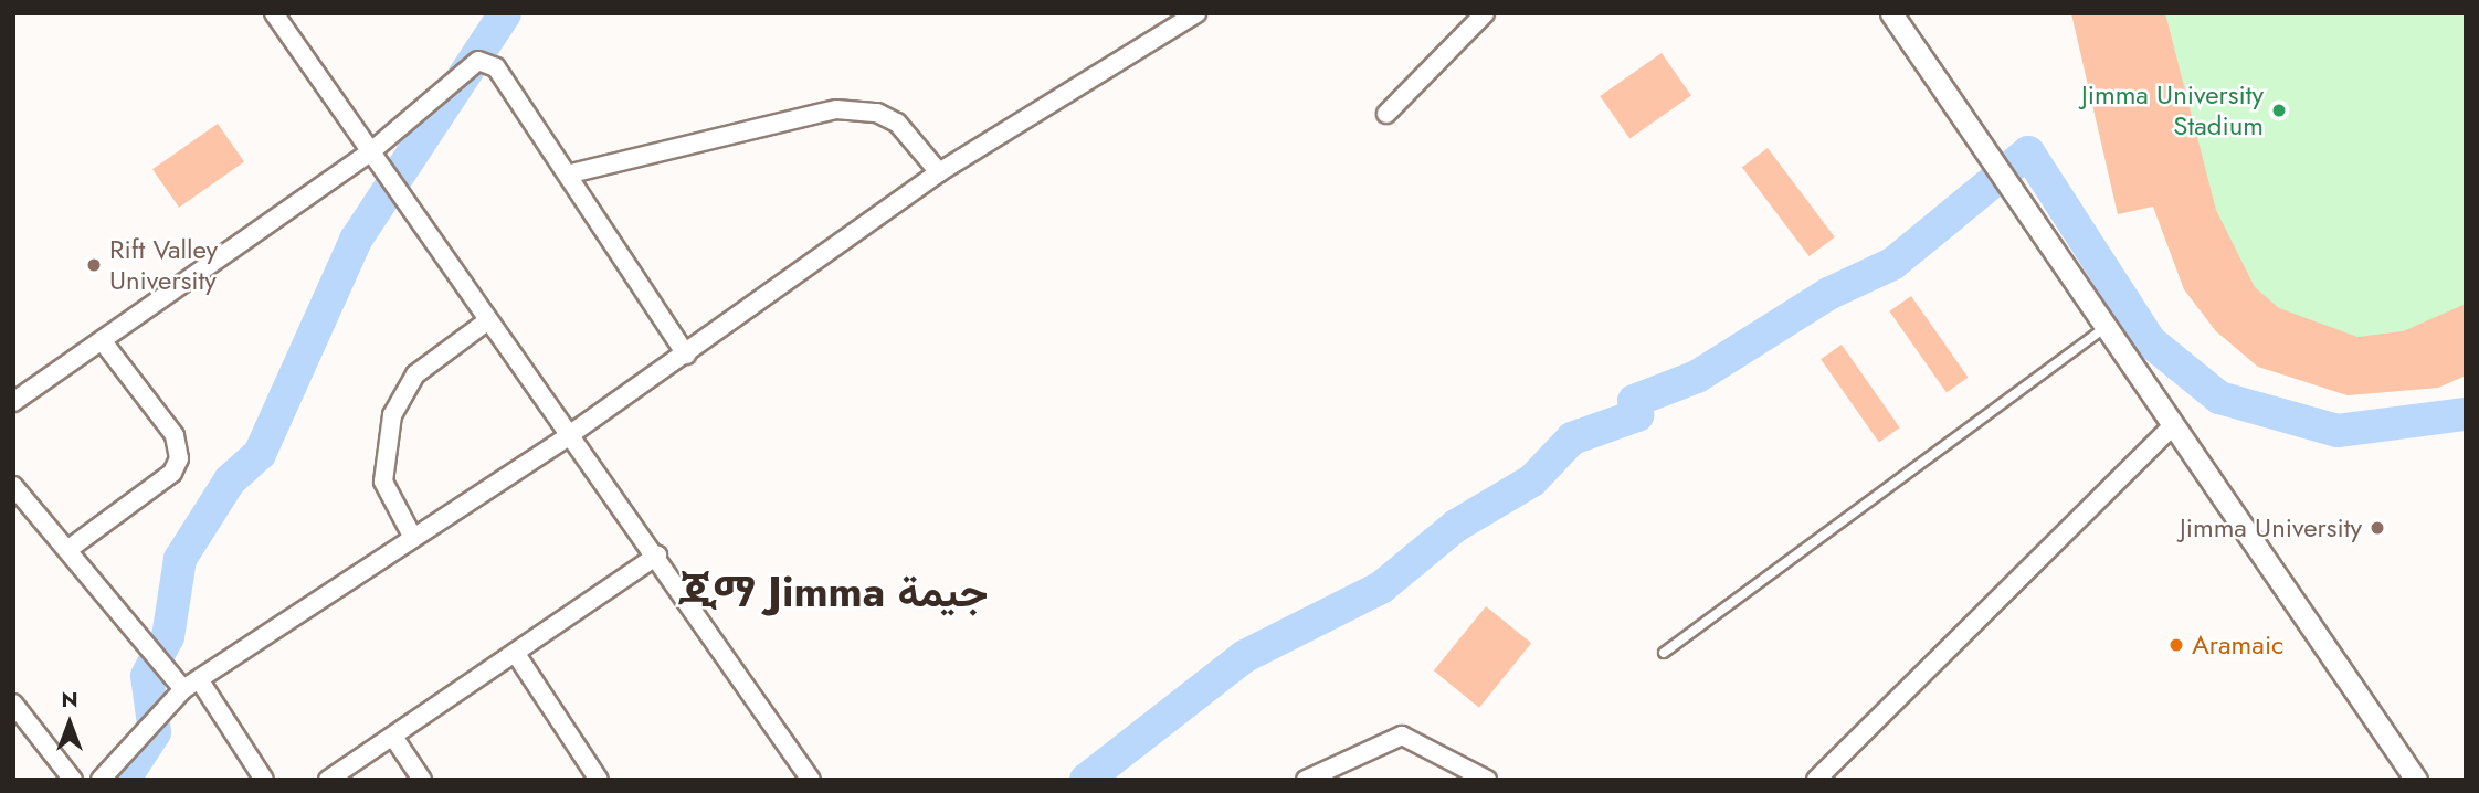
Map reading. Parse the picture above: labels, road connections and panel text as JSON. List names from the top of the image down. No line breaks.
{"districts":["ጂማ Jimma جيمة"],"places":["Jimma University Stadium","Rift Valley University","Jimma University","Aramaic"],"north":"top"}
